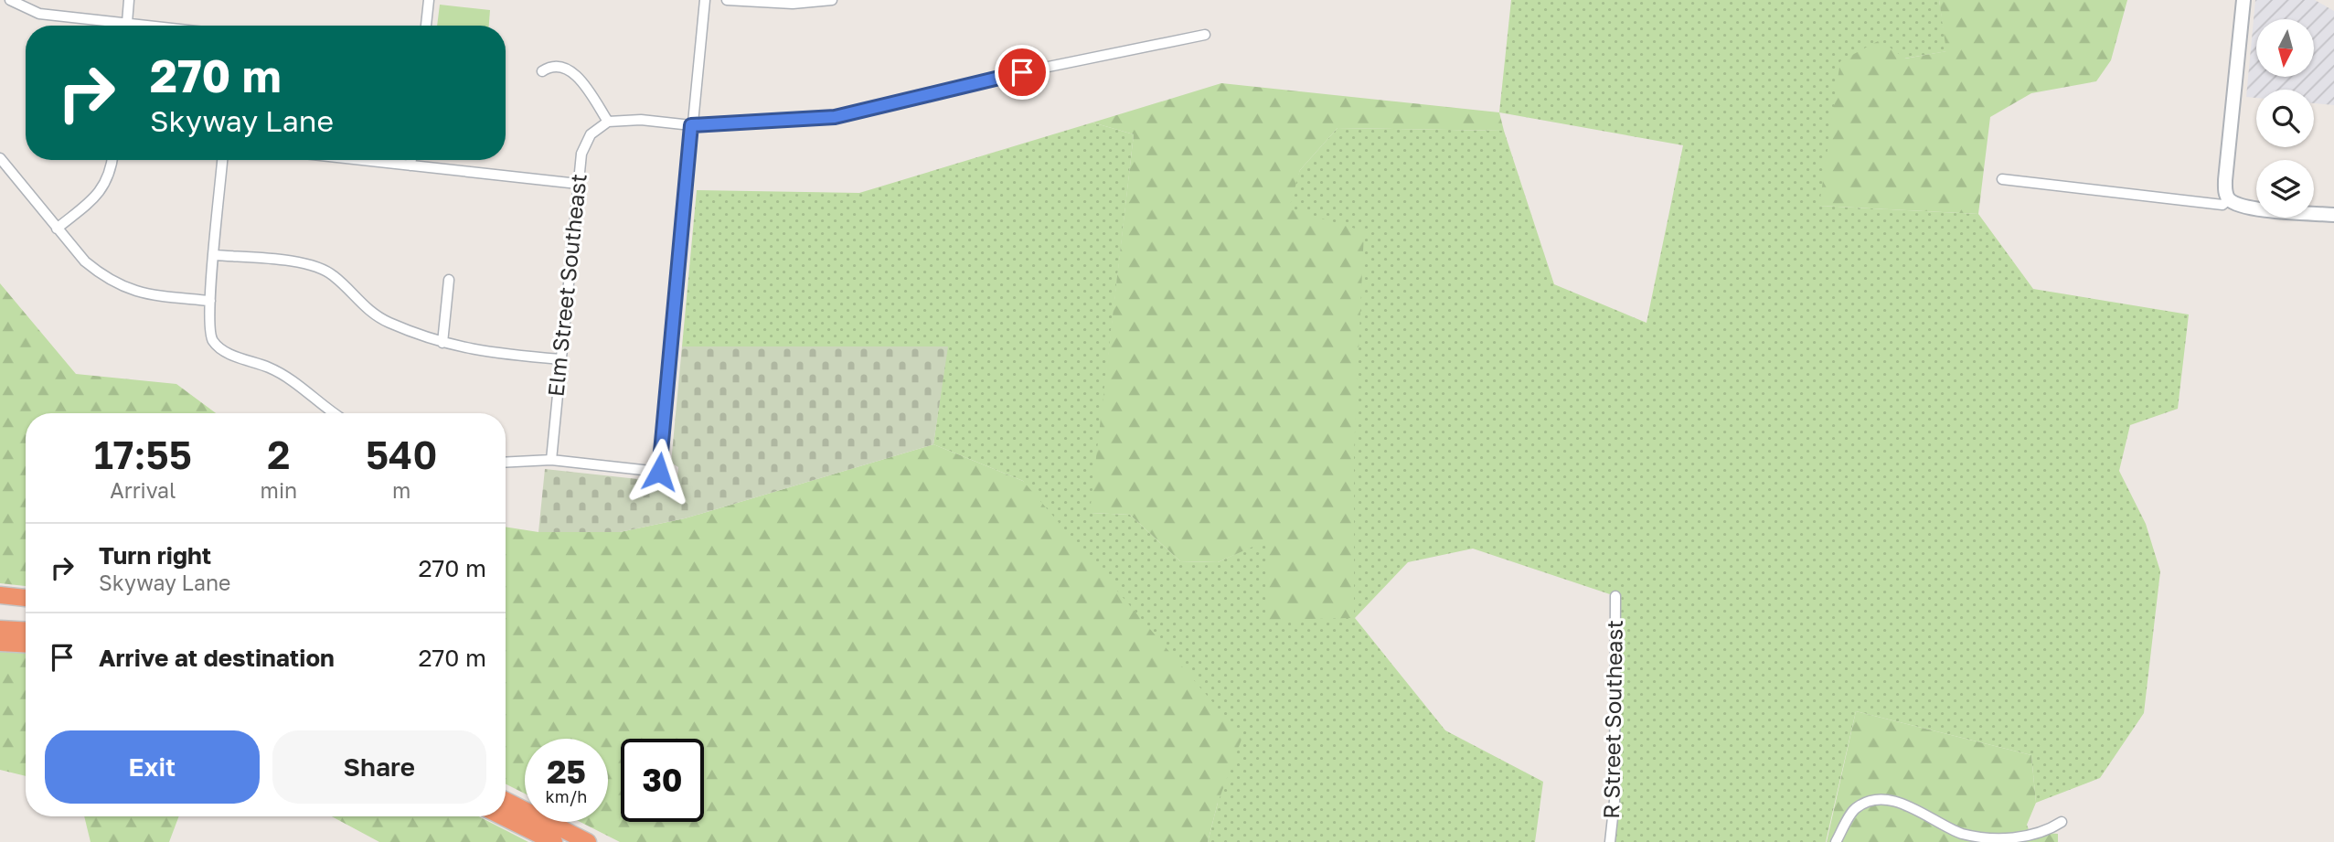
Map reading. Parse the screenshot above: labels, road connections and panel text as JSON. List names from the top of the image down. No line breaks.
{"streets":{"street":["Elm Street Southeast","R Street Southeast"]},"north":"bottom","page":{"turn":["270 m","Skyway Lane"],"eta":["17:55","Arrival","2","min","540","m"],"list":[{"name":"Turn right","note":"Skyway Lane","value":"270 m"},{"name":"Arrive at destination","value":"270 m"}],"buttons":["Exit","Share"],"speed":"25 km/h","limit":"30"}}
